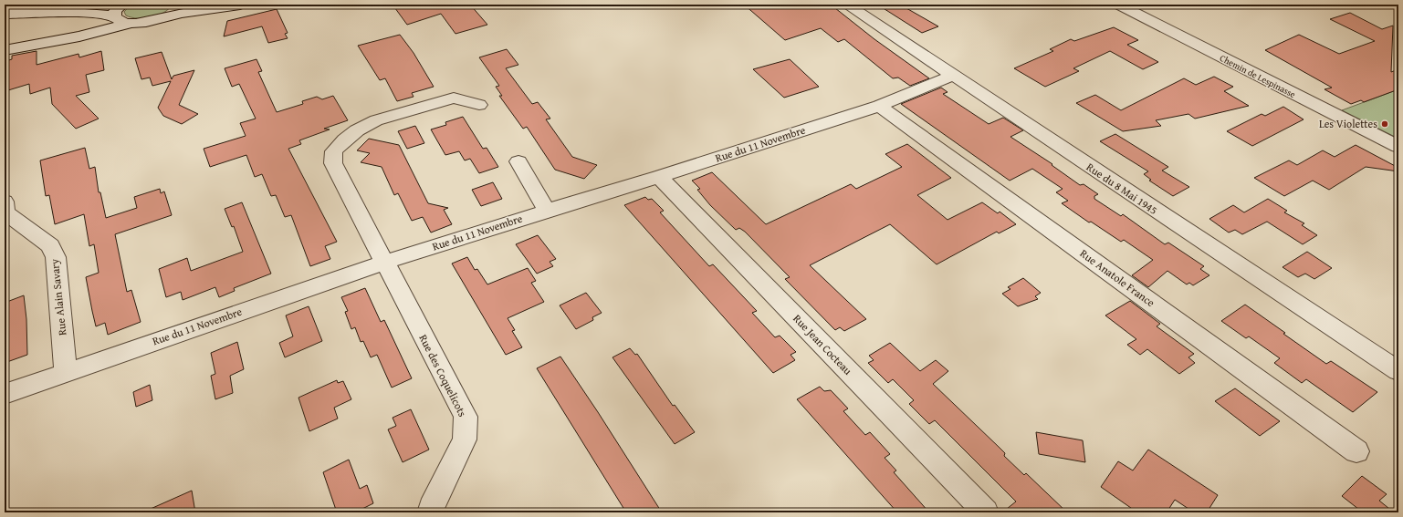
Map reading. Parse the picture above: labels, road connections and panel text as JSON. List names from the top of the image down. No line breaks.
{"streets":{"street":["Chemin de Lespinasse","Rue du 11 Novembre","Rue du 8 Mai 1945","Rue Anatole France","Rue Alain Savary","Rue Jean Cocteau","Rue des Coquelicots"]},"crossings":[["Rue du 11 Novembre","Rue du 8 Mai 1945"],["Rue du 11 Novembre","Rue Anatole France"],["Rue du 11 Novembre","Rue Alain Savary"],["Rue du 11 Novembre","Rue Jean Cocteau"],["Rue du 11 Novembre","Rue des Coquelicots"]],"places":["Les Violettes"]}
